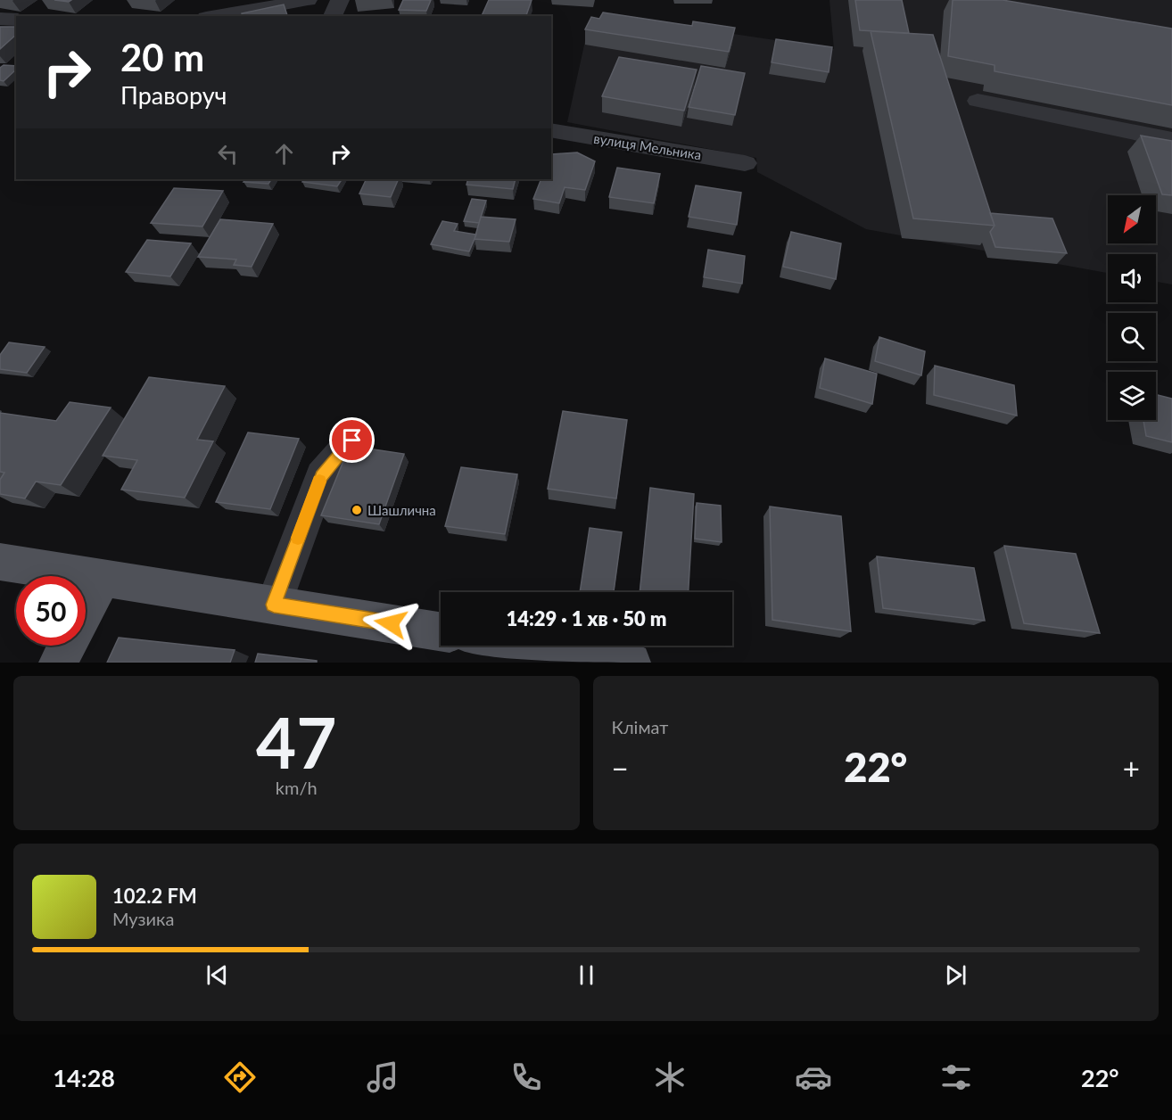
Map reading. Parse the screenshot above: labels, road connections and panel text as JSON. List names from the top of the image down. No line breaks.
{"streets":{"street":["вулиця Мельника"]},"places":["Шашлична"],"north":"bottom left","page":{"turn":["20 m","Праворуч"],"limit":"50","trip":"14:29 · 1 хв · 50 m","tile":[["47","km/h"],"Клімат"],"heat":["−","22°","+"],"song":["102.2 FM","Музика"],"tabs":["14:28","22°"]}}
